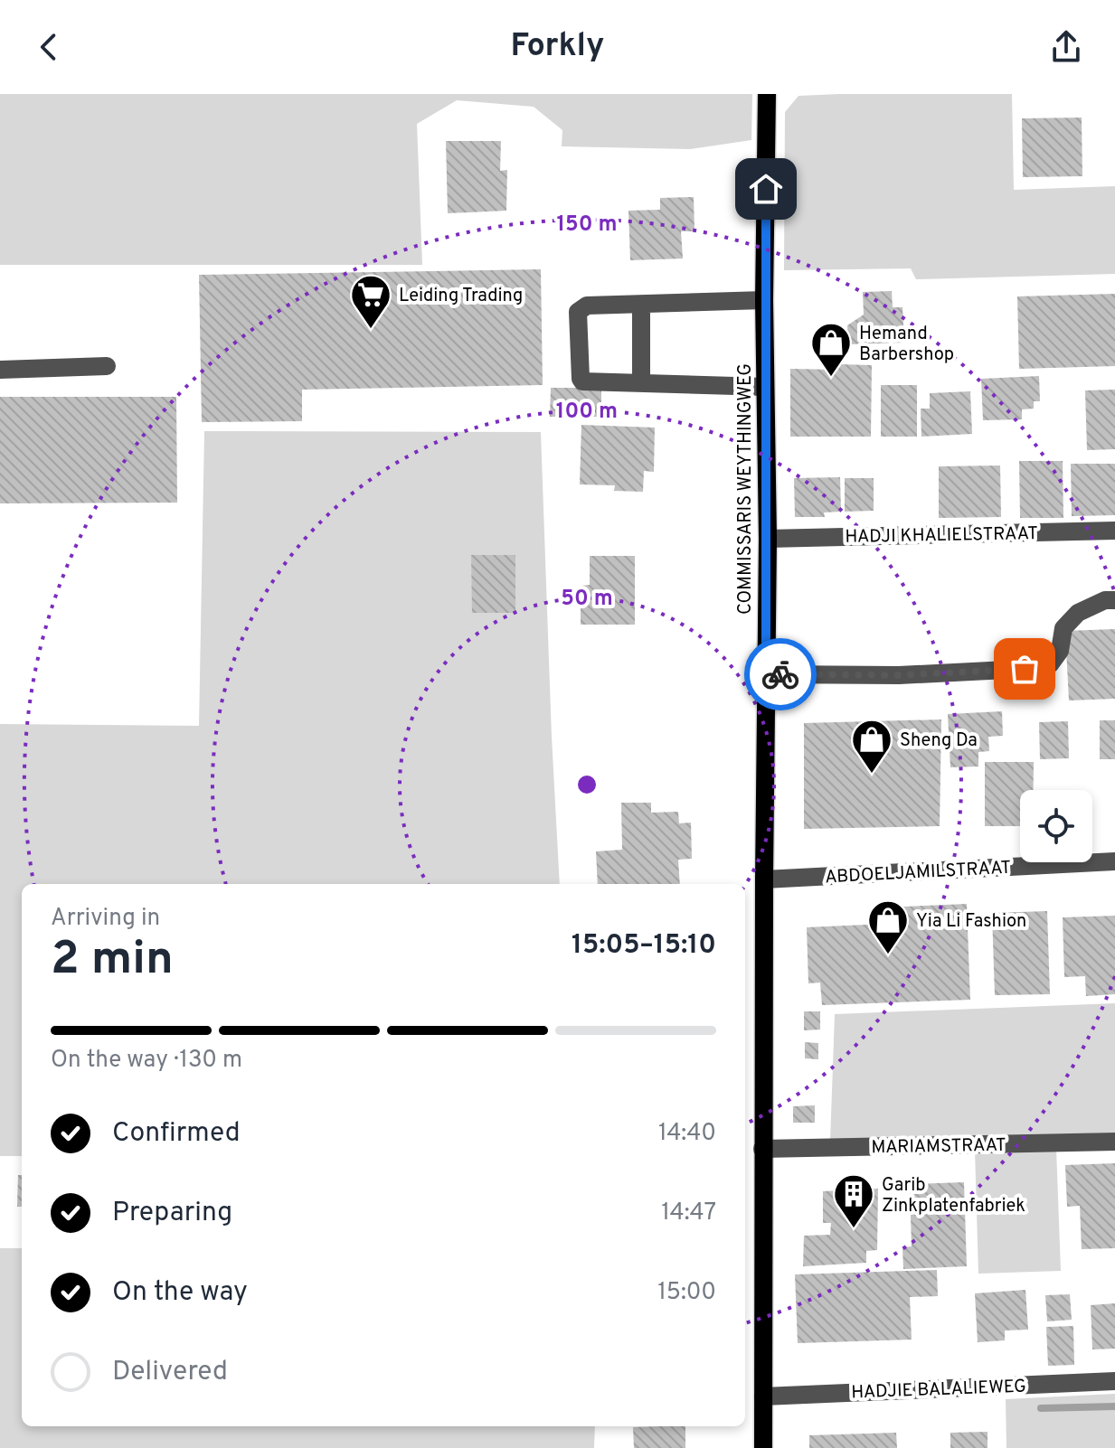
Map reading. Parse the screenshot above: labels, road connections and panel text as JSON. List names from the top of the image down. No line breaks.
{"streets":{"main road":["COMMISSARIS WEYTHINGWEG"],"street":["HADJI KHALIELSTRAAT","ABDOELJAMILSTRAAT","MARIAMSTRAAT","HADJIE BALALIEWEG"]},"crossings":[["COMMISSARIS WEYTHINGWEG","HADJI KHALIELSTRAAT"],["COMMISSARIS WEYTHINGWEG","ABDOELJAMILSTRAAT"],["COMMISSARIS WEYTHINGWEG","MARIAMSTRAAT"],["COMMISSARIS WEYTHINGWEG","HADJIE BALALIEWEG"]],"places":{"supermarket":["Leiding Trading"],"shop":["Hemand Barbershop","Sheng Da","Yia Li Fashion"],"building":["Garib Zinkplatenfabriek"]},"page":{"header":"Forkly","heading":["2 min","Arriving in","15:05–15:10"],"bar":"On the way · 130 m","list":[["Confirmed","14:40"],["Preparing","14:47"],["On the way","15:00"],"Delivered"]},"rings":["150 m","100 m","50 m"]}
